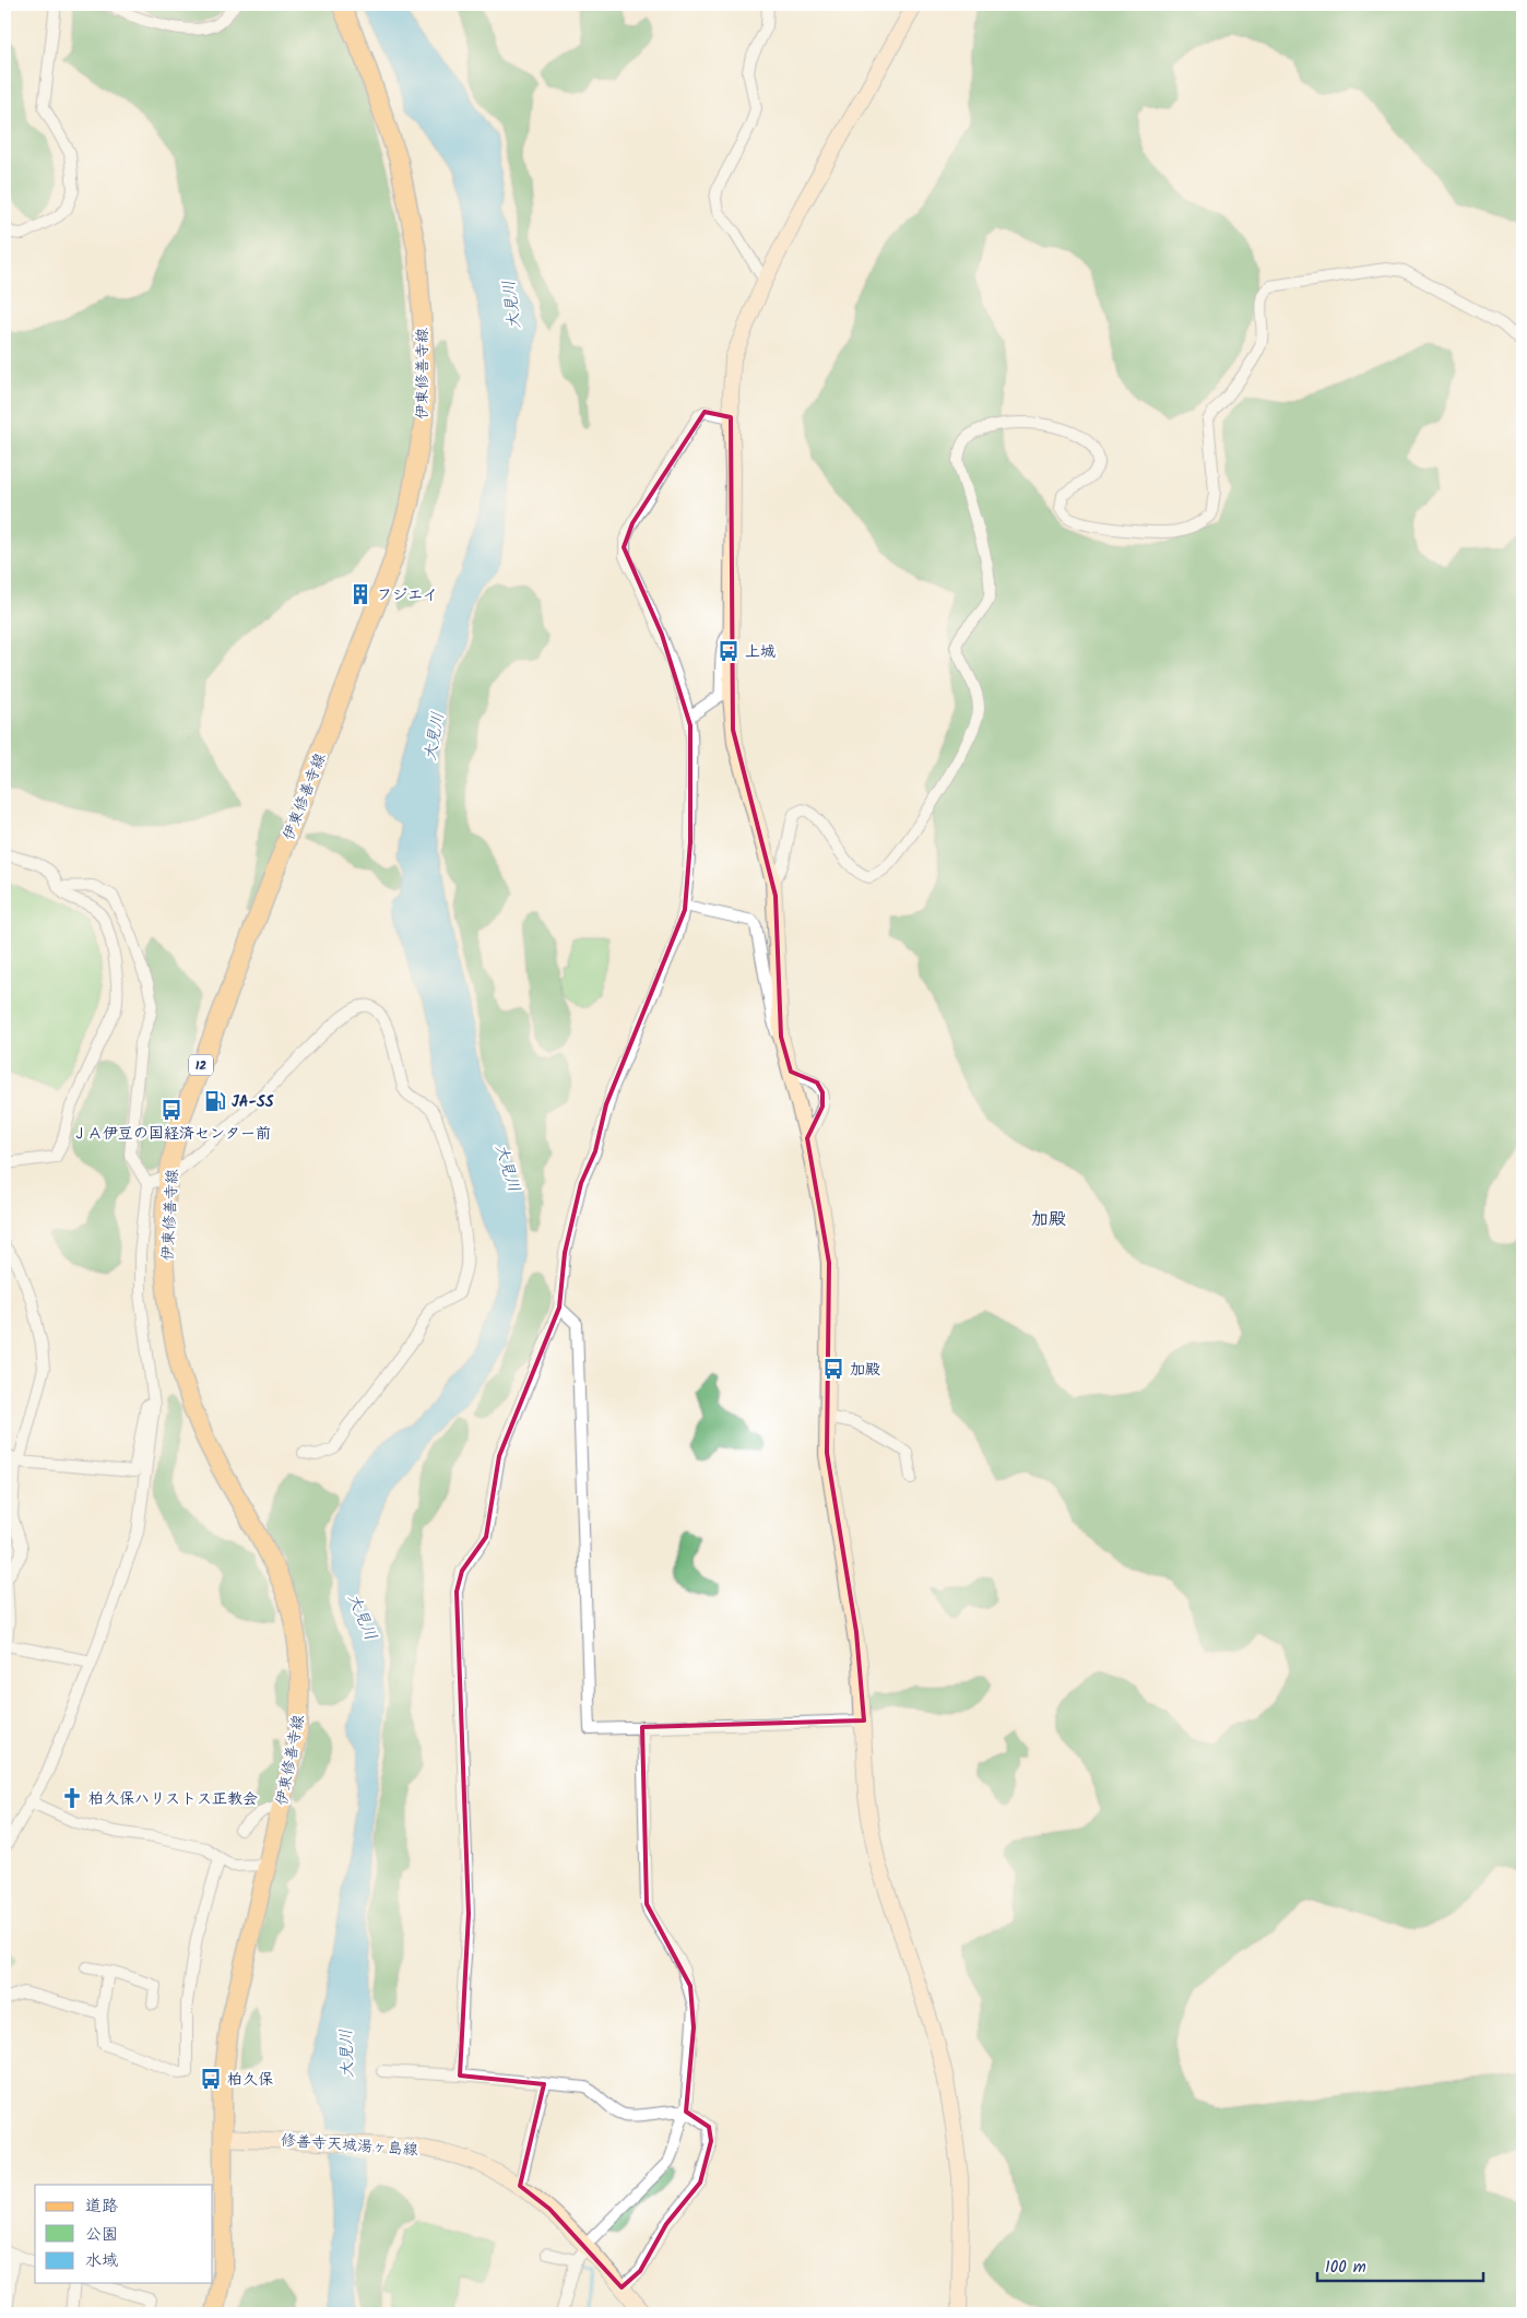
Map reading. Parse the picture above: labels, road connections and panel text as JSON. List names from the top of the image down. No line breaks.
{"streets":{"main road":["伊東修善寺線","12"],"street":["修善寺天城湯ヶ島線"]},"crossings":[["伊東修善寺線","修善寺天城湯ヶ島線"]],"districts":["加殿"],"water":["大見川"],"places":{"building":["フジエイ"],"bus stop":["上城","ＪＡ伊豆の国経済センター前","加殿","柏久保"],"fuel station":["JA-SS"],"church":["柏久保ハリストス正教会"]},"legend":["道路","公園","水域"],"scale_bar":"100 m"}
